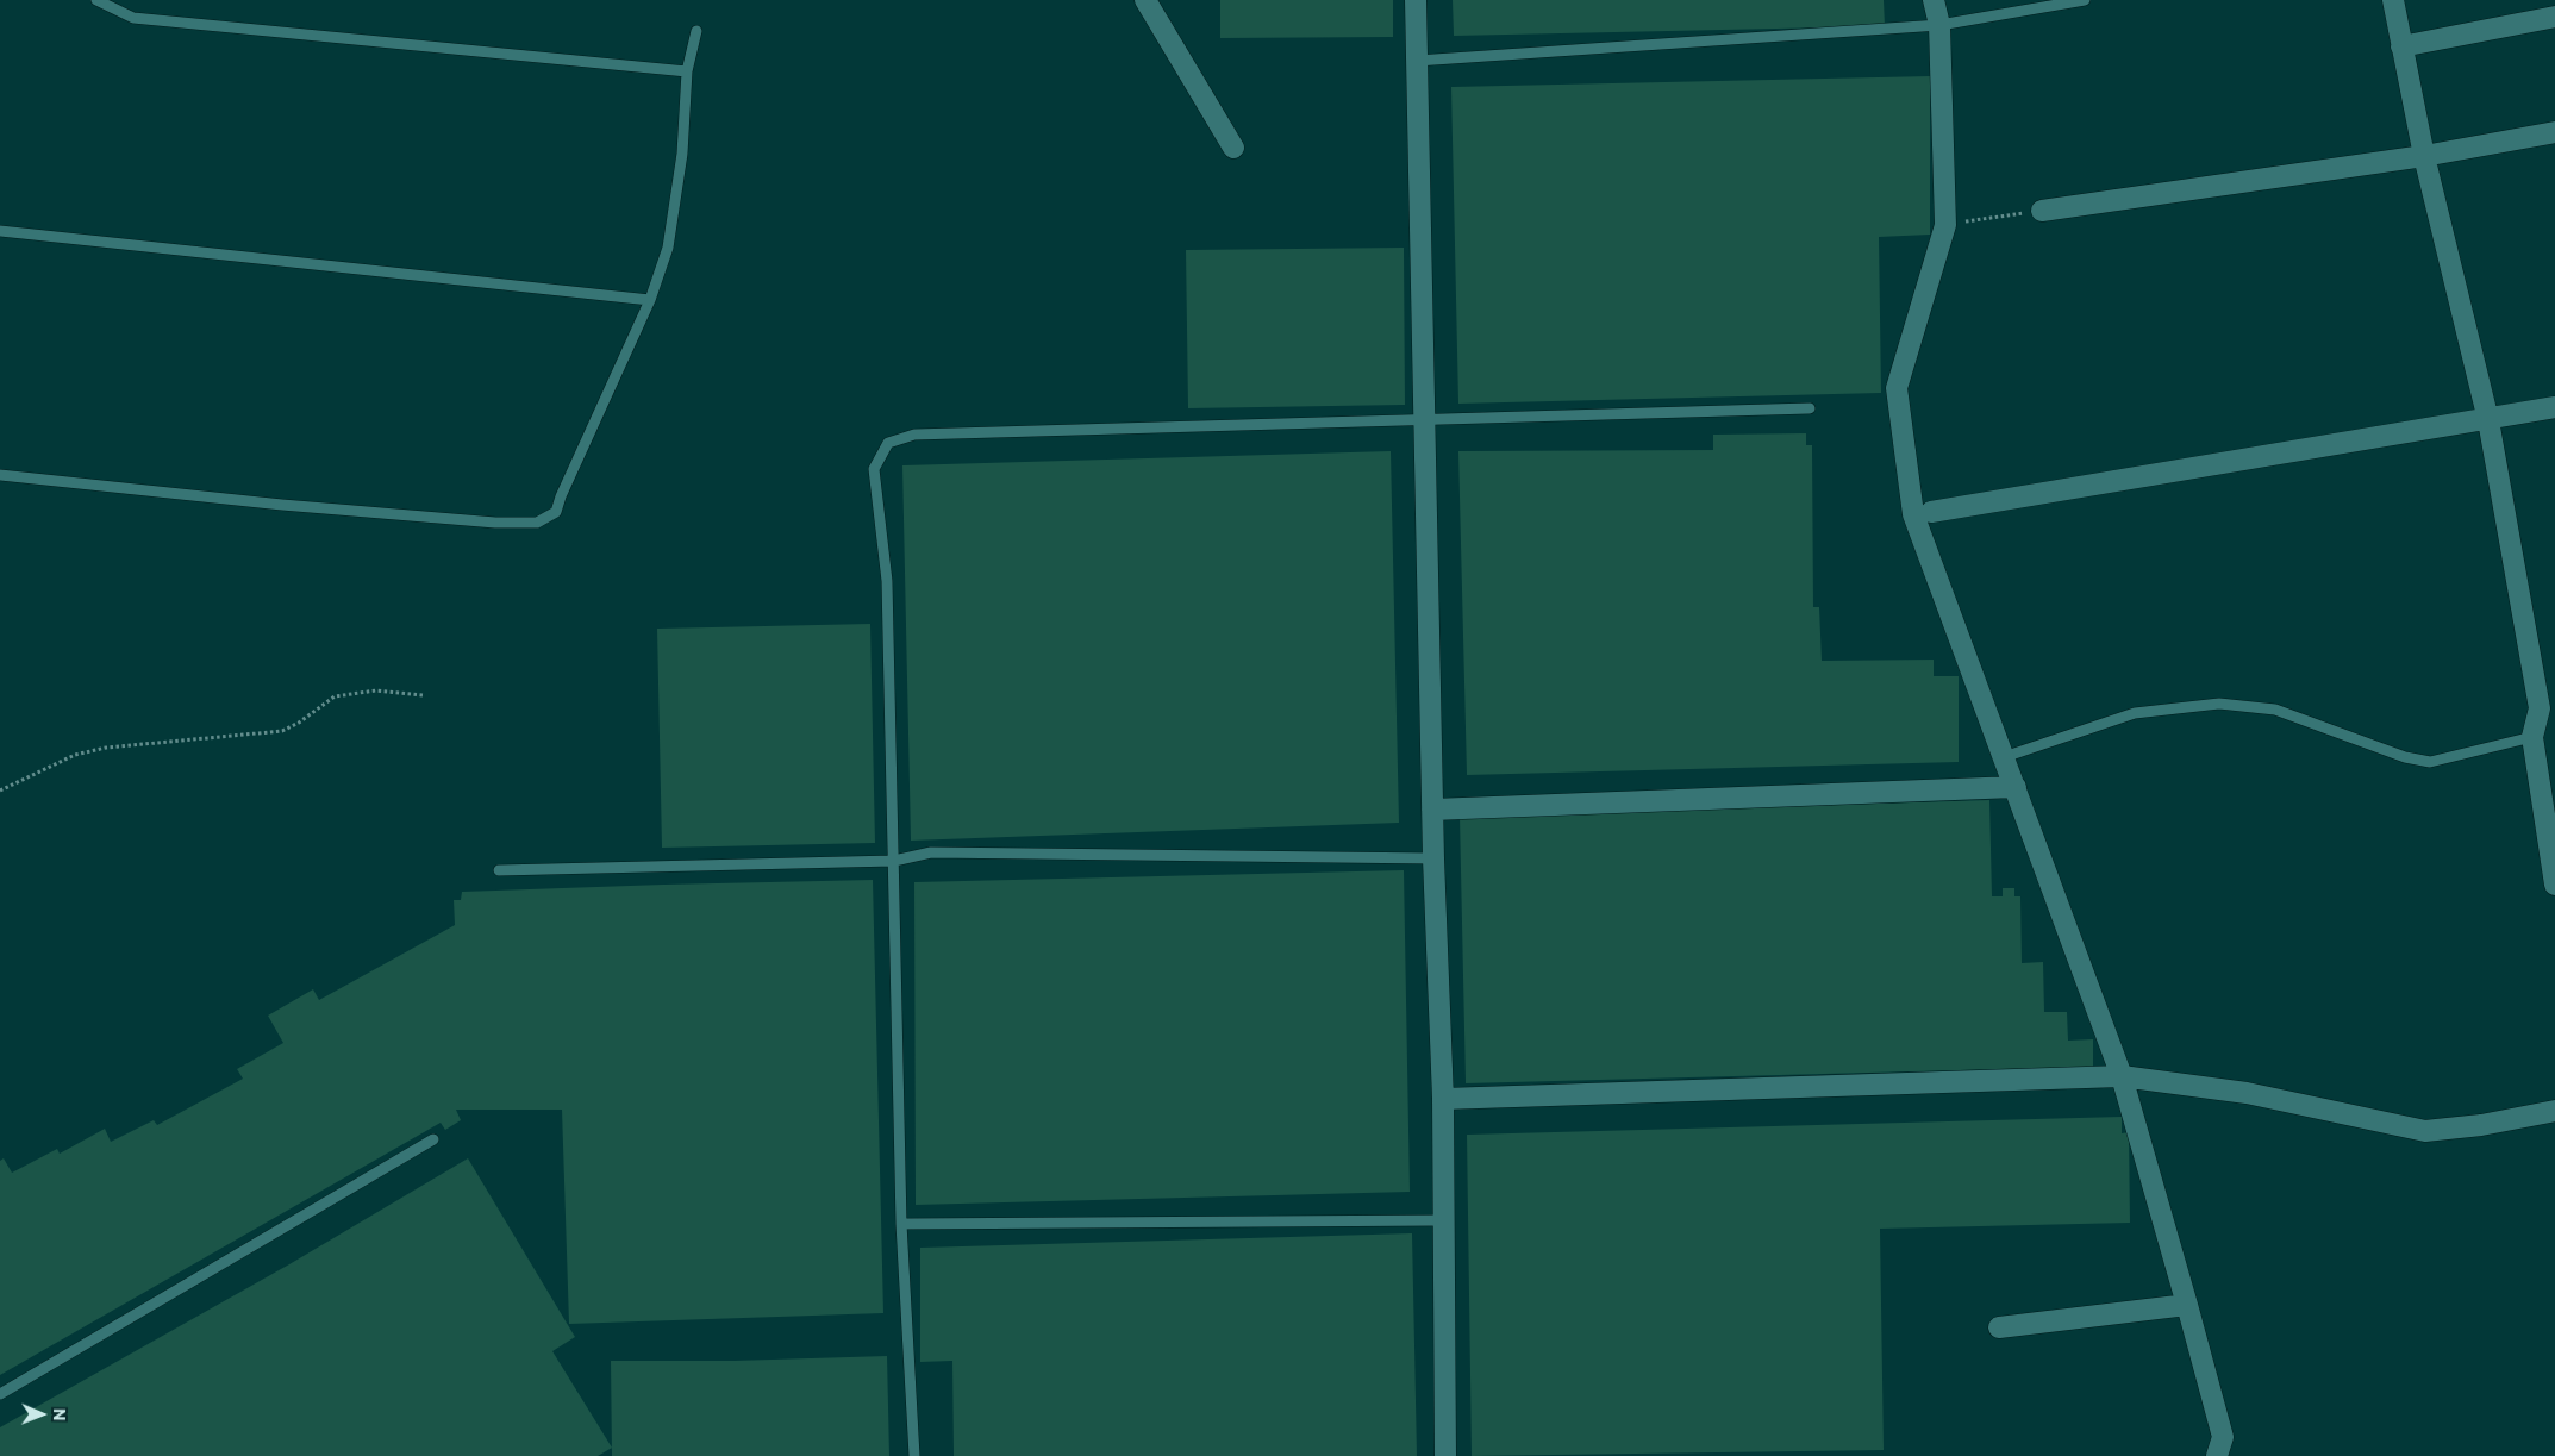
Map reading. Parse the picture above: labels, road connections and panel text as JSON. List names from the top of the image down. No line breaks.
{"north":"right"}
